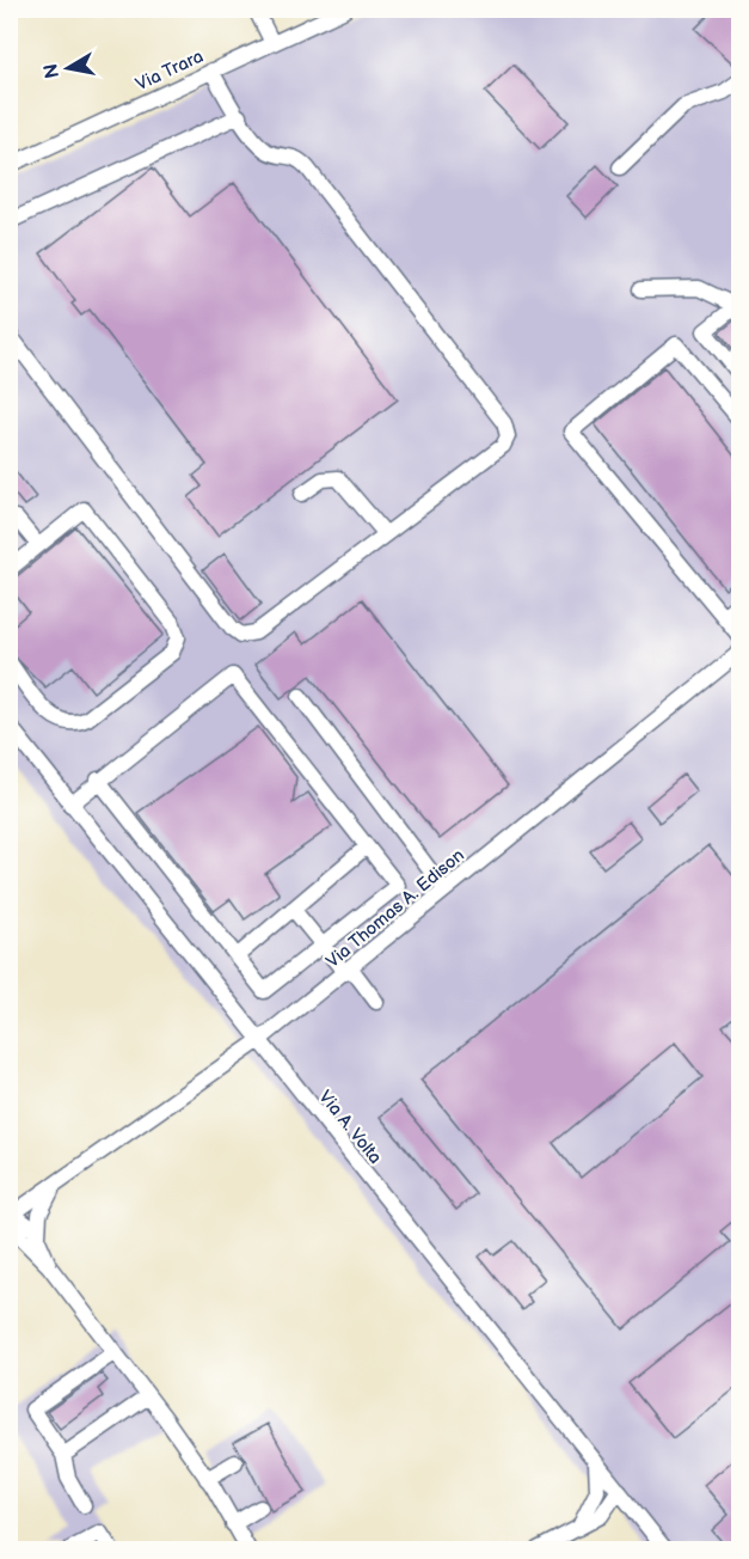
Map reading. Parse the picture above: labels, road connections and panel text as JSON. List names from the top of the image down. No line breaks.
{"streets":{"street":["Via Trara","Via Thomas A. Edison","Via A. Volta"]},"crossings":[["Via Thomas A. Edison","Via A. Volta"]],"north":"left"}
